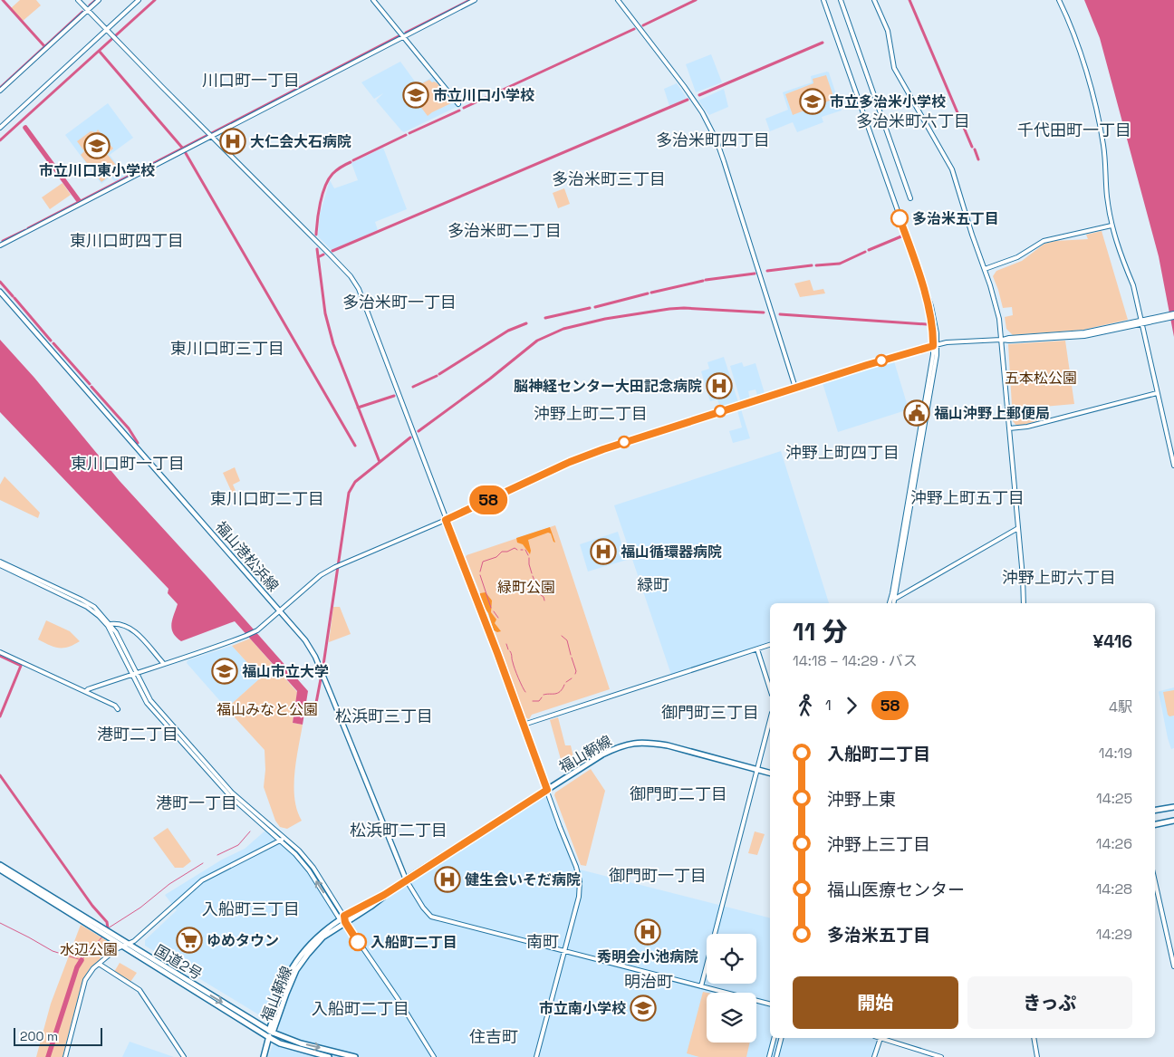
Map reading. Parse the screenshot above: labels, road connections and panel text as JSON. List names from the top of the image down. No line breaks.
{"streets":{"main road":["福山港松浜線","福山鞆線","国道2号"]},"crossings":[["福山港松浜線","福山鞆線"],["福山鞆線","国道2号"]],"districts":["川口町一丁目","多治米町六丁目","千代田町一丁目","多治米町四丁目","多治米町三丁目","多治米町二丁目","東川口町四丁目","多治米町一丁目","東川口町三丁目","沖野上町二丁目","沖野上町四丁目","東川口町一丁目","沖野上町五丁目","東川口町二丁目","沖野上町六丁目","緑町","御門町三丁目","松浜町三丁目","港町二丁目","御門町二丁目","港町一丁目","松浜町二丁目","御門町一丁目","入船町三丁目","南町","明治町","入船町二丁目","住吉町"],"parks":["五本松公園","緑町公園","福山みなと公園","水辺公園"],"places":{"school or university":["市立川口小学校","市立多治米小学校","市立川口東小学校","福山市立大学","市立南小学校"],"hospital":["大仁会大石病院","脳神経センター大田記念病院","福山循環器病院","健生会いそだ病院","秀明会小池病院"],"other":["多治米五丁目","入船町二丁目"],"public building":["福山沖野上郵便局"],"supermarket":["ゆめタウン"]},"lines":["bus line 58"],"scale_bar":"200 m","page":{"on_map":"58","heading":["11 分","14:18 – 14:29 · バス","¥416"],"legs":["1","58","4駅"],"list":[{"name":"入船町二丁目","value":"14:19"},{"name":"沖野上東","value":"14:25"},{"name":"沖野上三丁目","value":"14:26"},{"name":"福山医療センター","value":"14:28"},{"name":"多治米五丁目","value":"14:29"}],"buttons":["開始","きっぷ"],"scale":"200 m"}}
